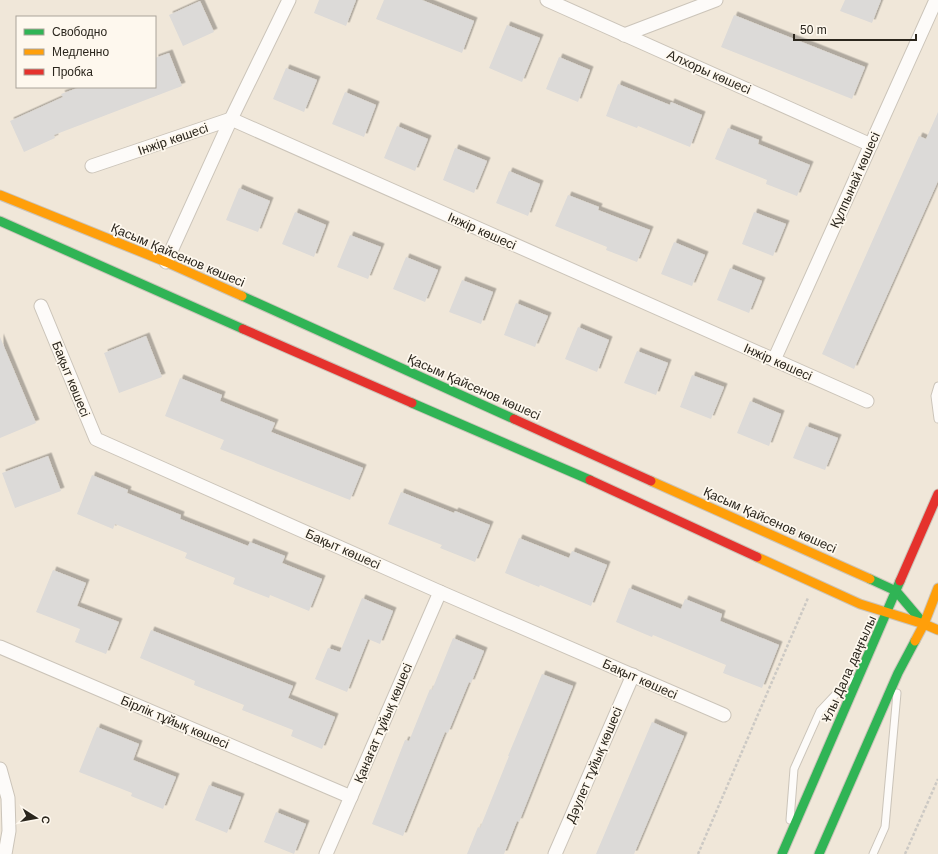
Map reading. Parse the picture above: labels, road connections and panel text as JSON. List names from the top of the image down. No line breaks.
{"streets":{"street":["Алхоры көшесі","Інжір көшесі","Құлпынай көшесі","Қасым Қайсенов көшесі","Бақыт көшесі","Ұлы Дала даңғылы","Бірлік тұйық көшесі","Қанағат тұйық көшесі","Дәулет тұйық көшесі"]},"crossings":[["Алхоры көшесі","Құлпынай көшесі"],["Інжір көшесі","Құлпынай көшесі"],["Қасым Қайсенов көшесі","Ұлы Дала даңғылы"],["Бақыт көшесі","Қанағат тұйық көшесі"],["Бақыт көшесі","Дәулет тұйық көшесі"],["Бірлік тұйық көшесі","Қанағат тұйық көшесі"]],"legend":["Свободно","Медленно","Пробка"],"scale_bar":"50 m","north":"right"}
